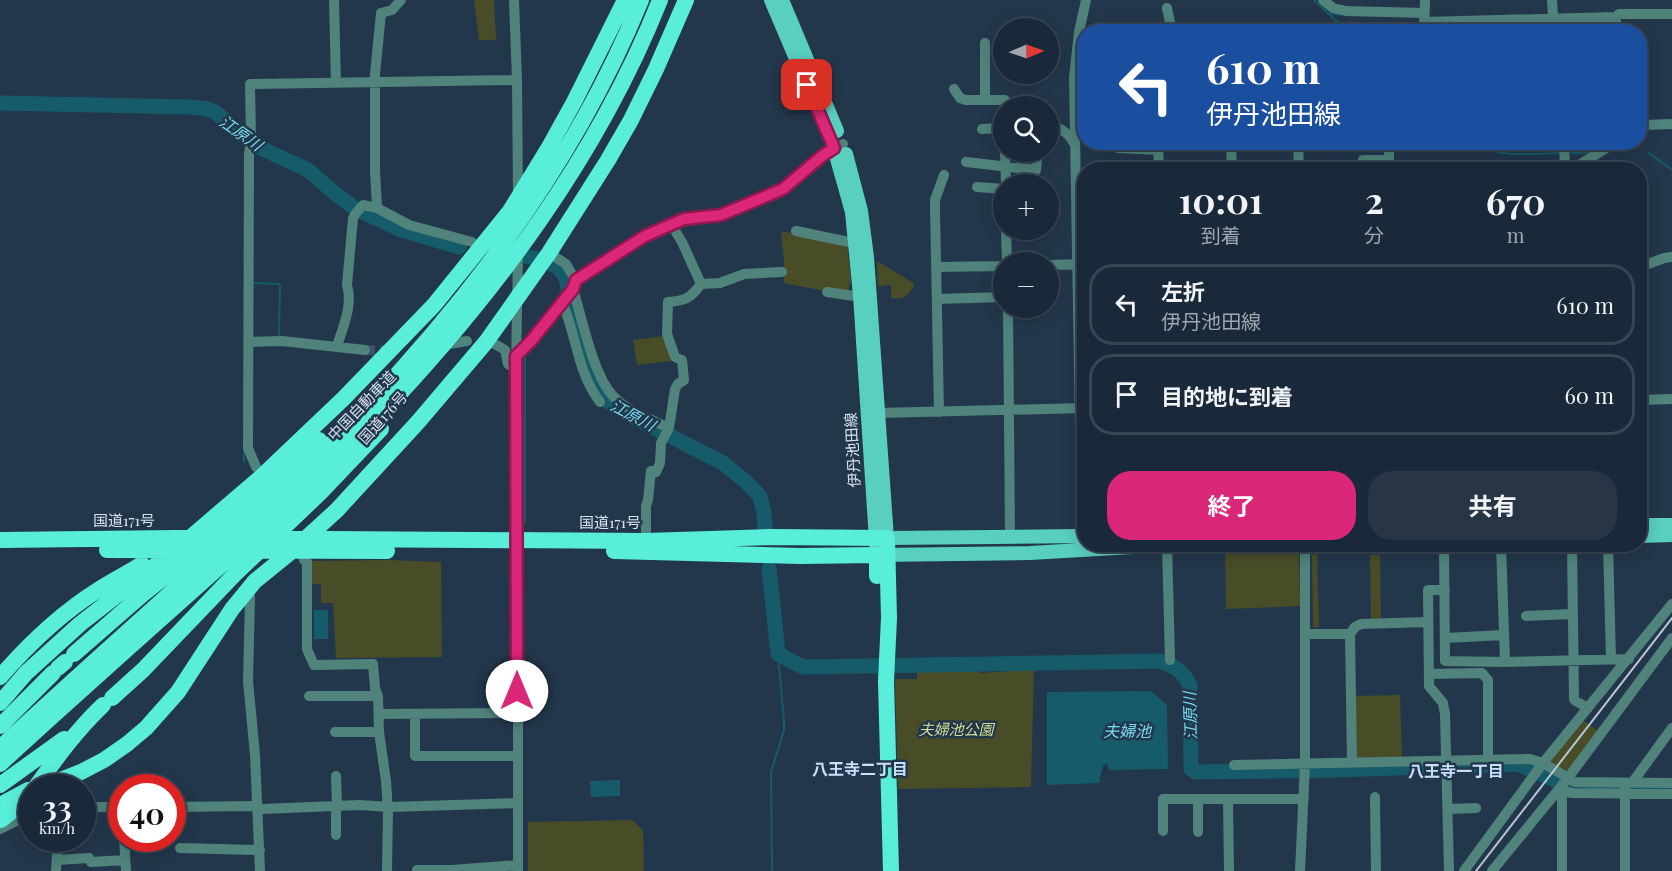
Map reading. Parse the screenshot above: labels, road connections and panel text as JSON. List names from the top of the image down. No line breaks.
{"streets":{"highway":["中国自動車道","国道176号","国道171号"],"main road":["伊丹池田線"]},"crossings":[["伊丹池田線","国道171号"]],"districts":["八王寺二丁目","八王寺一丁目"],"water":["江原川","夫婦池"],"parks":["夫婦池公園"],"north":"right","page":{"map_buttons":["+","−"],"turn":["610 m","伊丹池田線"],"eta":["10:01","到着","2","分","670","m"],"list":[{"name":"左折","note":"伊丹池田線","value":"610 m"},{"name":"目的地に到着","value":"60 m"}],"buttons":["終了","共有"],"speed":"33 km/h","limit":"40"}}
